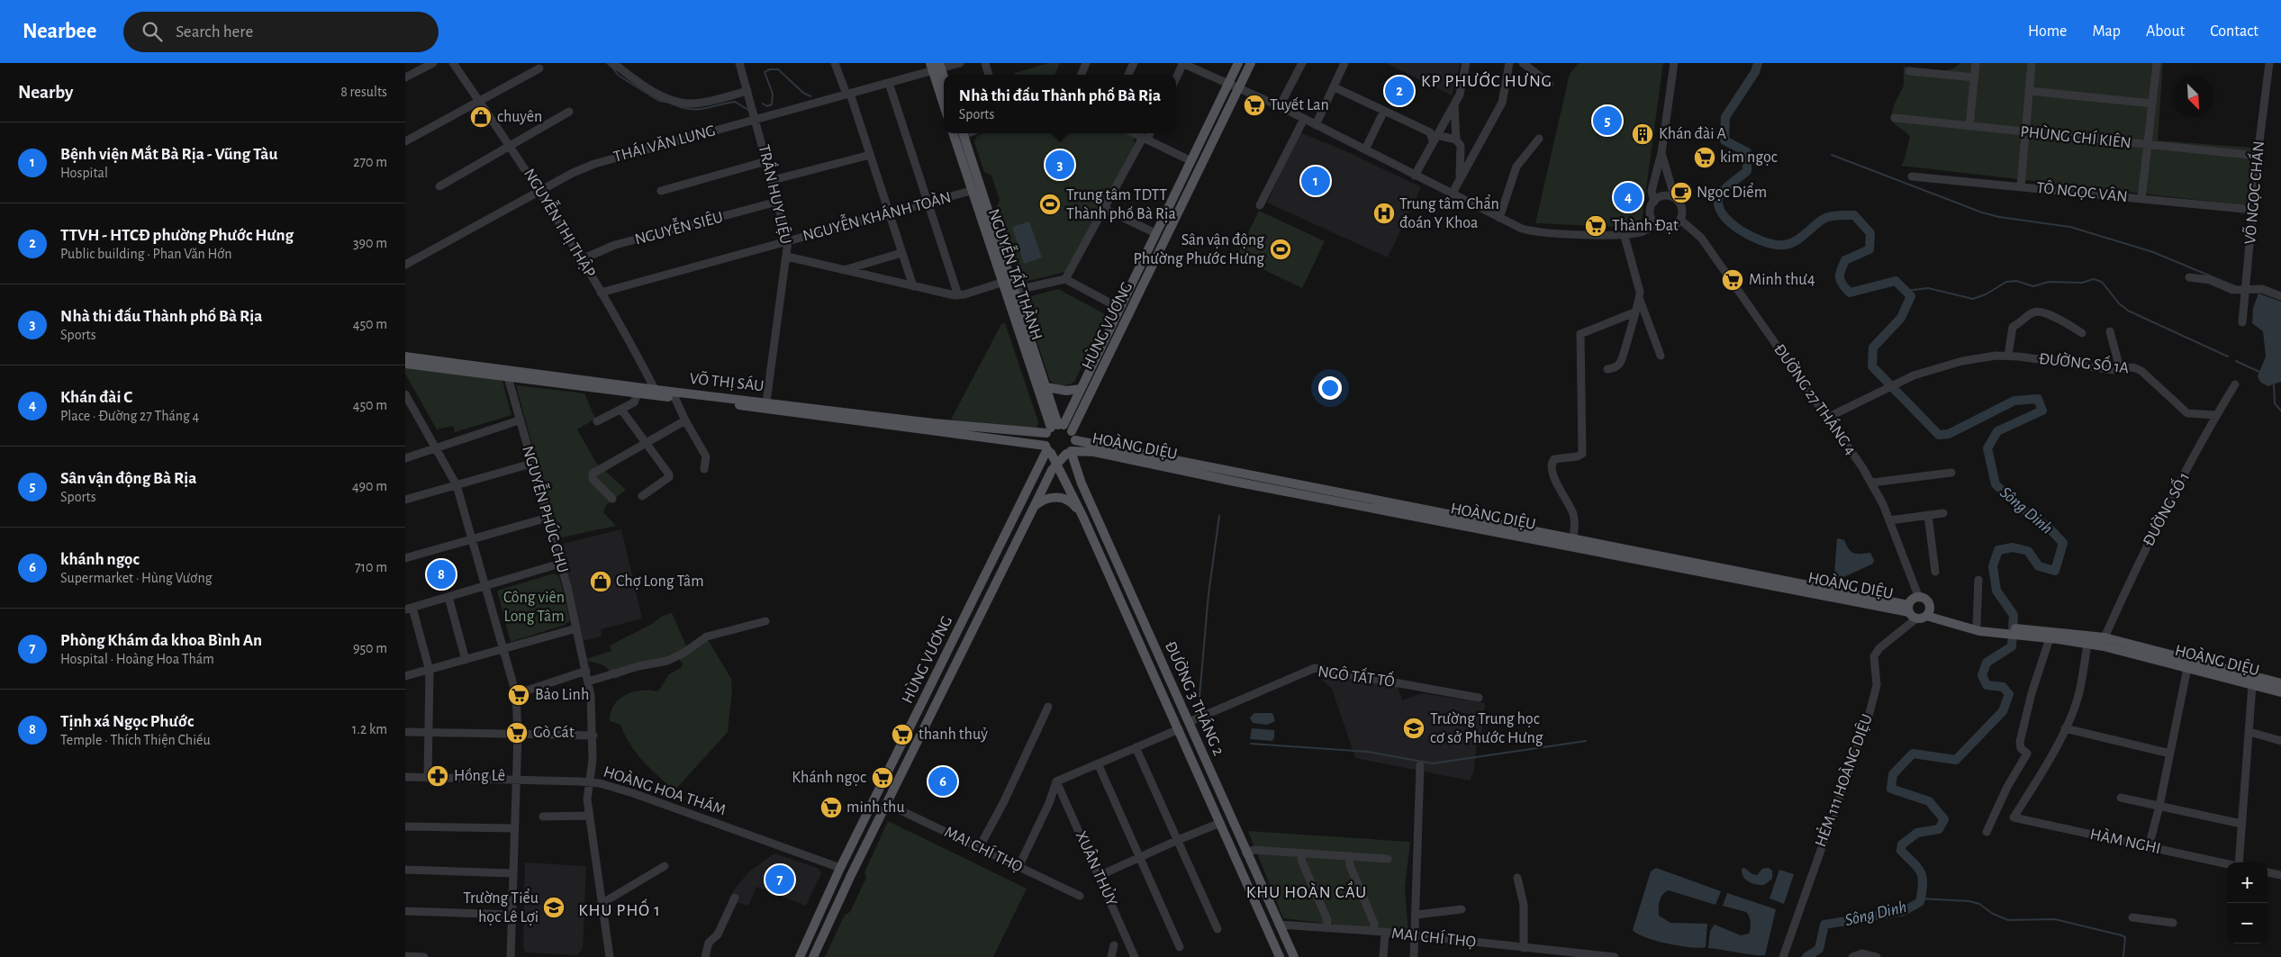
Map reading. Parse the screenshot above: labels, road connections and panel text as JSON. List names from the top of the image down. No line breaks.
{"streets":{"main road":["NGUYỄN TẤT THÀNH","HÙNG VƯƠNG","VÕ THỊ SÁU","HOÀNG DIỆU","ĐƯỜNG 3 THÁNG 2","HOÀNG HOA THÁM"],"street":["PHÙNG CHÍ KIÊN","THÁI VĂN LUNG","TÔ NGỌC VÂN","VÕ NGỌC CHẤN","TRẦN HUY LIỆU","NGUYỄN KHÁNH TOÀN","NGUYỄN THỊ THẬP","NGUYỄN SIÊU","ĐƯỜNG SỐ 1A","ĐƯỜNG 27 THÁNG 4","NGUYỄN PHÚC CHU","ĐƯỜNG SỐ 1","NGÔ TẤT TỐ","HẺM 111 HOÀNG DIỆU","HÀM NGHI","MAI CHÍ THỌ","XUÂN THỦY"]},"crossings":[["PHÙNG CHÍ KIÊN","VÕ NGỌC CHẤN"],["THÁI VĂN LUNG","TRẦN HUY LIỆU"],["THÁI VĂN LUNG","NGUYỄN THỊ THẬP"],["TÔ NGỌC VÂN","VÕ NGỌC CHẤN"],["TRẦN HUY LIỆU","NGUYỄN KHÁNH TOÀN"],["TRẦN HUY LIỆU","NGUYỄN SIÊU"],["TRẦN HUY LIỆU","VÕ THỊ SÁU"],["NGUYỄN KHÁNH TOÀN","NGUYỄN THỊ THẬP"],["NGUYỄN KHÁNH TOÀN","NGUYỄN TẤT THÀNH"],["NGUYỄN THỊ THẬP","NGUYỄN SIÊU"],["NGUYỄN THỊ THẬP","VÕ THỊ SÁU"],["NGUYỄN TẤT THÀNH","HÙNG VƯƠNG"],["NGUYỄN TẤT THÀNH","VÕ THỊ SÁU"],["NGUYỄN TẤT THÀNH","HOÀNG DIỆU"],["NGUYỄN TẤT THÀNH","ĐƯỜNG 3 THÁNG 2"],["HÙNG VƯƠNG","VÕ THỊ SÁU"],["HÙNG VƯƠNG","HOÀNG DIỆU"],["HÙNG VƯƠNG","ĐƯỜNG 3 THÁNG 2"],["HÙNG VƯƠNG","HOÀNG HOA THÁM"],["HÙNG VƯƠNG","MAI CHÍ THỌ"],["ĐƯỜNG SỐ 1A","ĐƯỜNG 27 THÁNG 4"],["ĐƯỜNG SỐ 1A","ĐƯỜNG SỐ 1"],["VÕ THỊ SÁU","HOÀNG DIỆU"],["VÕ THỊ SÁU","NGUYỄN PHÚC CHU"],["VÕ THỊ SÁU","ĐƯỜNG 3 THÁNG 2"],["HOÀNG DIỆU","ĐƯỜNG SỐ 1"],["HOÀNG DIỆU","ĐƯỜNG 3 THÁNG 2"],["HOÀNG DIỆU","HẺM 111 HOÀNG DIỆU"],["NGUYỄN PHÚC CHU","HOÀNG HOA THÁM"],["NGÔ TẤT TỐ","ĐƯỜNG 3 THÁNG 2"],["ĐƯỜNG 3 THÁNG 2","MAI CHÍ THỌ"]],"districts":["KP PHƯỚC HƯNG","KHU HOÀN CẦU","KHU PHỐ 1"],"water":["Sông Dinh"],"parks":["Công viên Long Tâm"],"places":{"supermarket":["Tuyết Lan","kim ngọc","Thành Đạt","Minh thư4","Bảo Linh","Gò Cát","thanh thuỷ","Khánh ngọc","minh thu"],"shop":["chuyên","Chợ Long Tâm"],"building":["Khán đài A"],"cafe":["Ngọc Diểm"],"sports":["Trung tâm TDTT Thành phố Bà Rịa","Sân vận động Phường Phước Hưng"],"hospital":["Trung tâm Chẩn đoán Y Khoa"],"school or university":["Trường Trung học cơ sở Phước Hưng","Trường Tiểu học Lê Lợi"],"pharmacy":["Hồng Lê"]},"north":"bottom right","page":{"header":"Nearbee","search":"Search here","nav":["Home","Map","About","Contact"],"heading":["Nearby","8 results"],"pins":["2","5","3","1","4","8","6","7"],"popup":["Nhà thi đấu Thành phố Bà Rịa","Sports"],"list":[{"mark":"1","name":"Bệnh viện Mắt Bà Rịa - Vũng Tàu","note":"Hospital","value":"270 m"},{"mark":"2","name":"TTVH - HTCĐ phường Phước Hưng","note":"Public building · Phan Văn Hớn","value":"390 m"},{"mark":"3","name":"Nhà thi đấu Thành phố Bà Rịa","note":"Sports","value":"450 m"},{"mark":"4","name":"Khán đài C","note":"Place · Đường 27 Tháng 4","value":"450 m"},{"mark":"5","name":"Sân vận động Bà Rịa","note":"Sports","value":"490 m"},{"mark":"6","name":"khánh ngọc","note":"Supermarket · Hùng Vương","value":"710 m"},{"mark":"7","name":"Phòng Khám đa khoa Bình An","note":"Hospital · Hoàng Hoa Thám","value":"950 m"},{"mark":"8","name":"Tịnh xá Ngọc Phước","note":"Temple · Thích Thiện Chiếu","value":"1.2 km"}],"map_buttons":["+","−"]}}
